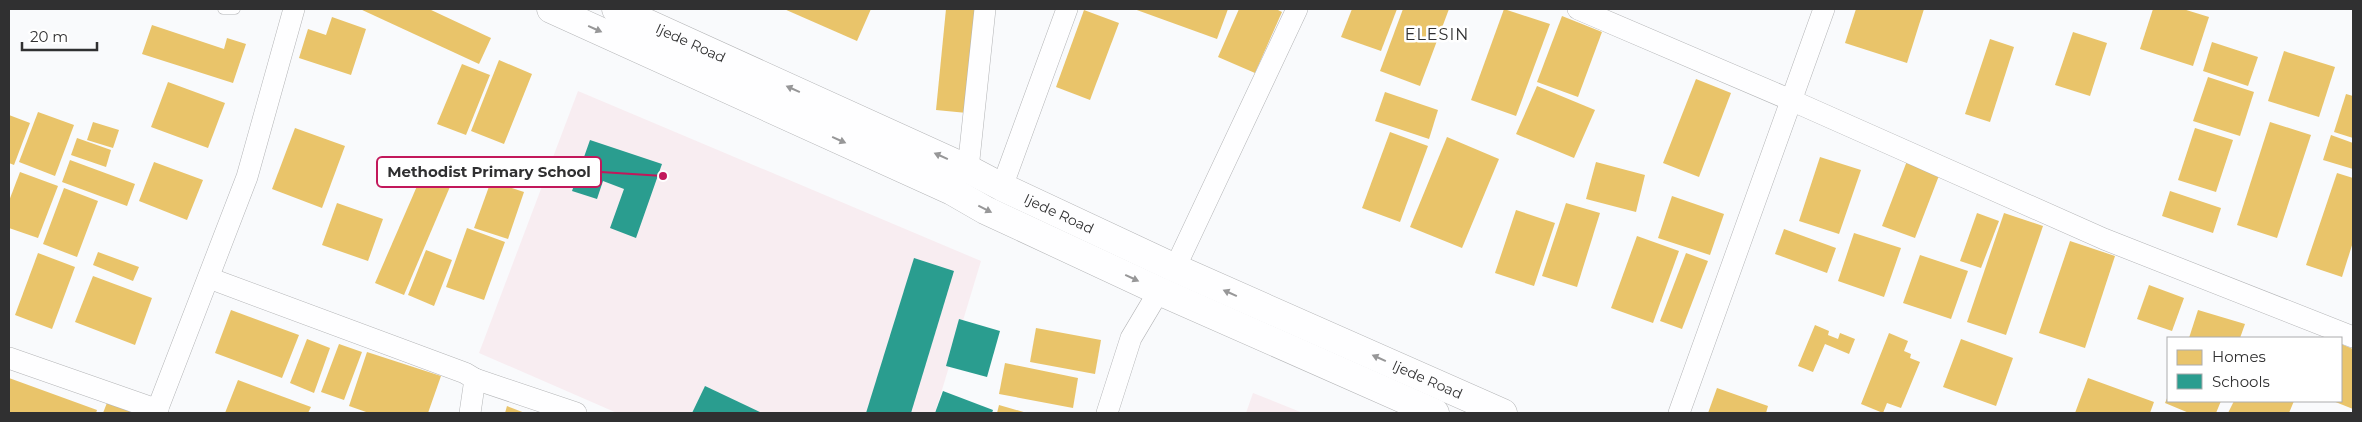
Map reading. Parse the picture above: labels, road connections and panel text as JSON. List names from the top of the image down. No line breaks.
{"streets":{"main road":["Ijede Road"]},"districts":["ELESIN"],"places":["Methodist Primary School"],"legend":["Homes","Schools"],"scale_bar":"20 m"}
